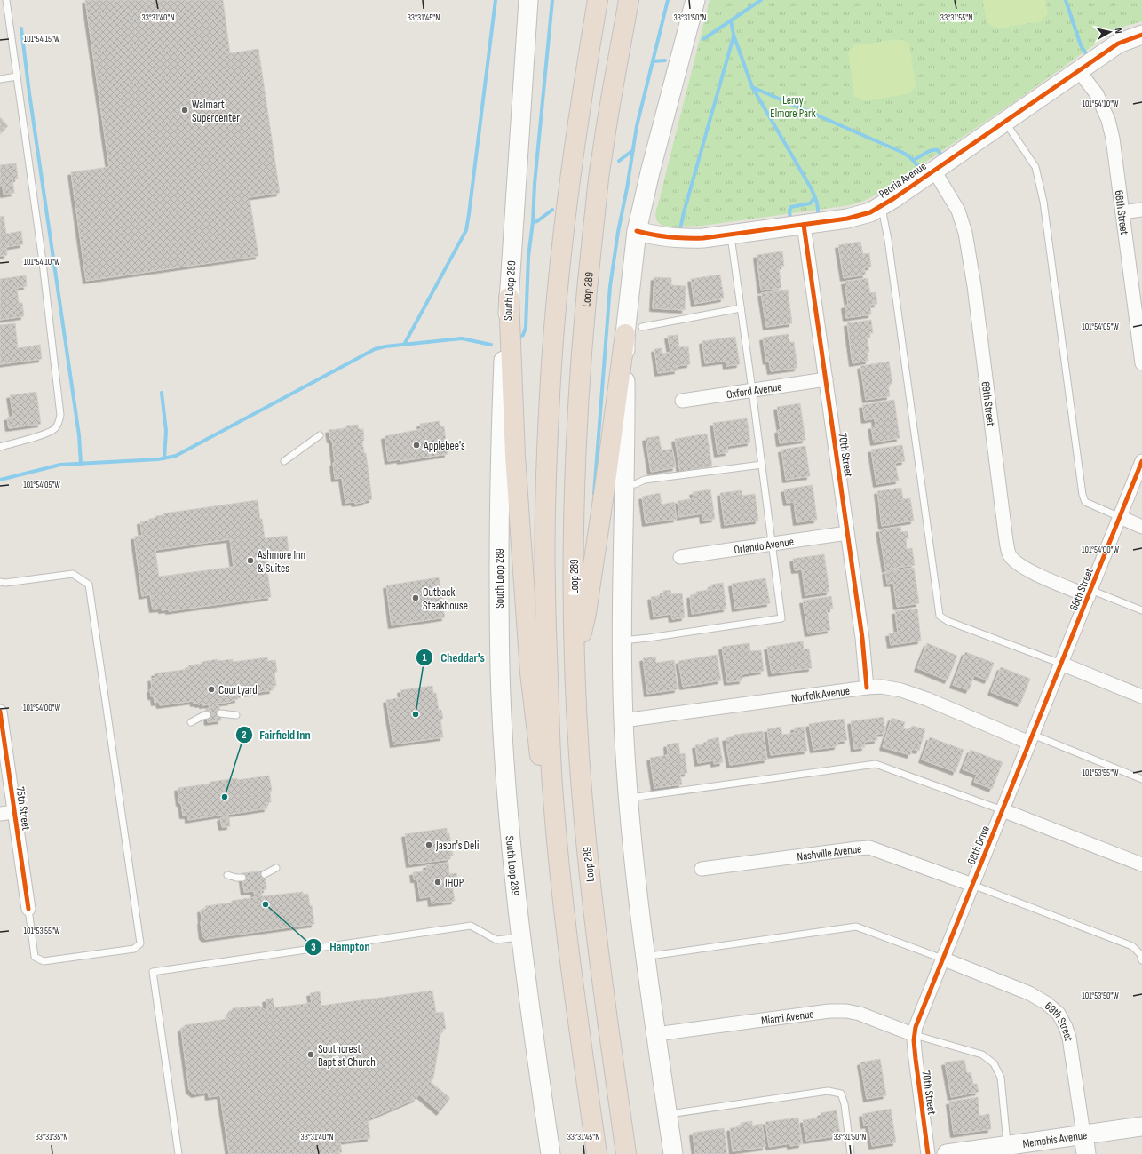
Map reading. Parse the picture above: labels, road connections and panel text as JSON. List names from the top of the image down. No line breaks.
{"streets":{"highway":["Loop 289"],"main road":["Peoria Avenue","South Loop 289","69th Street","Memphis Avenue"],"street":["68th Street","Oxford Avenue","70th Street","Orlando Avenue","Norfolk Avenue","75th Street","68th Drive","Nashville Avenue","Miami Avenue"]},"crossings":[["Peoria Avenue","68th Street"],["Peoria Avenue","69th Street"],["Peoria Avenue","70th Street"],["68th Street","69th Street"],["68th Street","68th Drive"],["Oxford Avenue","70th Street"],["69th Street","68th Drive"],["69th Street","Memphis Avenue"],["70th Street","Orlando Avenue"],["70th Street","Norfolk Avenue"],["70th Street","68th Drive"],["70th Street","Miami Avenue"],["Norfolk Avenue","68th Drive"],["68th Drive","Nashville Avenue"],["68th Drive","Miami Avenue"]],"parks":["Leroy Elmore Park"],"places":["Walmart Supercenter","Applebee's","Ashmore Inn & Suites","Outback Steakhouse","Courtyard","Cheddar's","Fairfield Inn","Jason's Deli","IHOP","Hampton","Southcrest Baptist Church"],"north":"right","coordinates":["33°31'40\"N","33°31'45\"N","33°31'50\"N","33°31'55\"N","101°54'15\"W","101°54'10\"W","101°54'05\"W","101°54'00\"W","101°53'55\"W","101°53'50\"W","33°31'35\"N"]}
